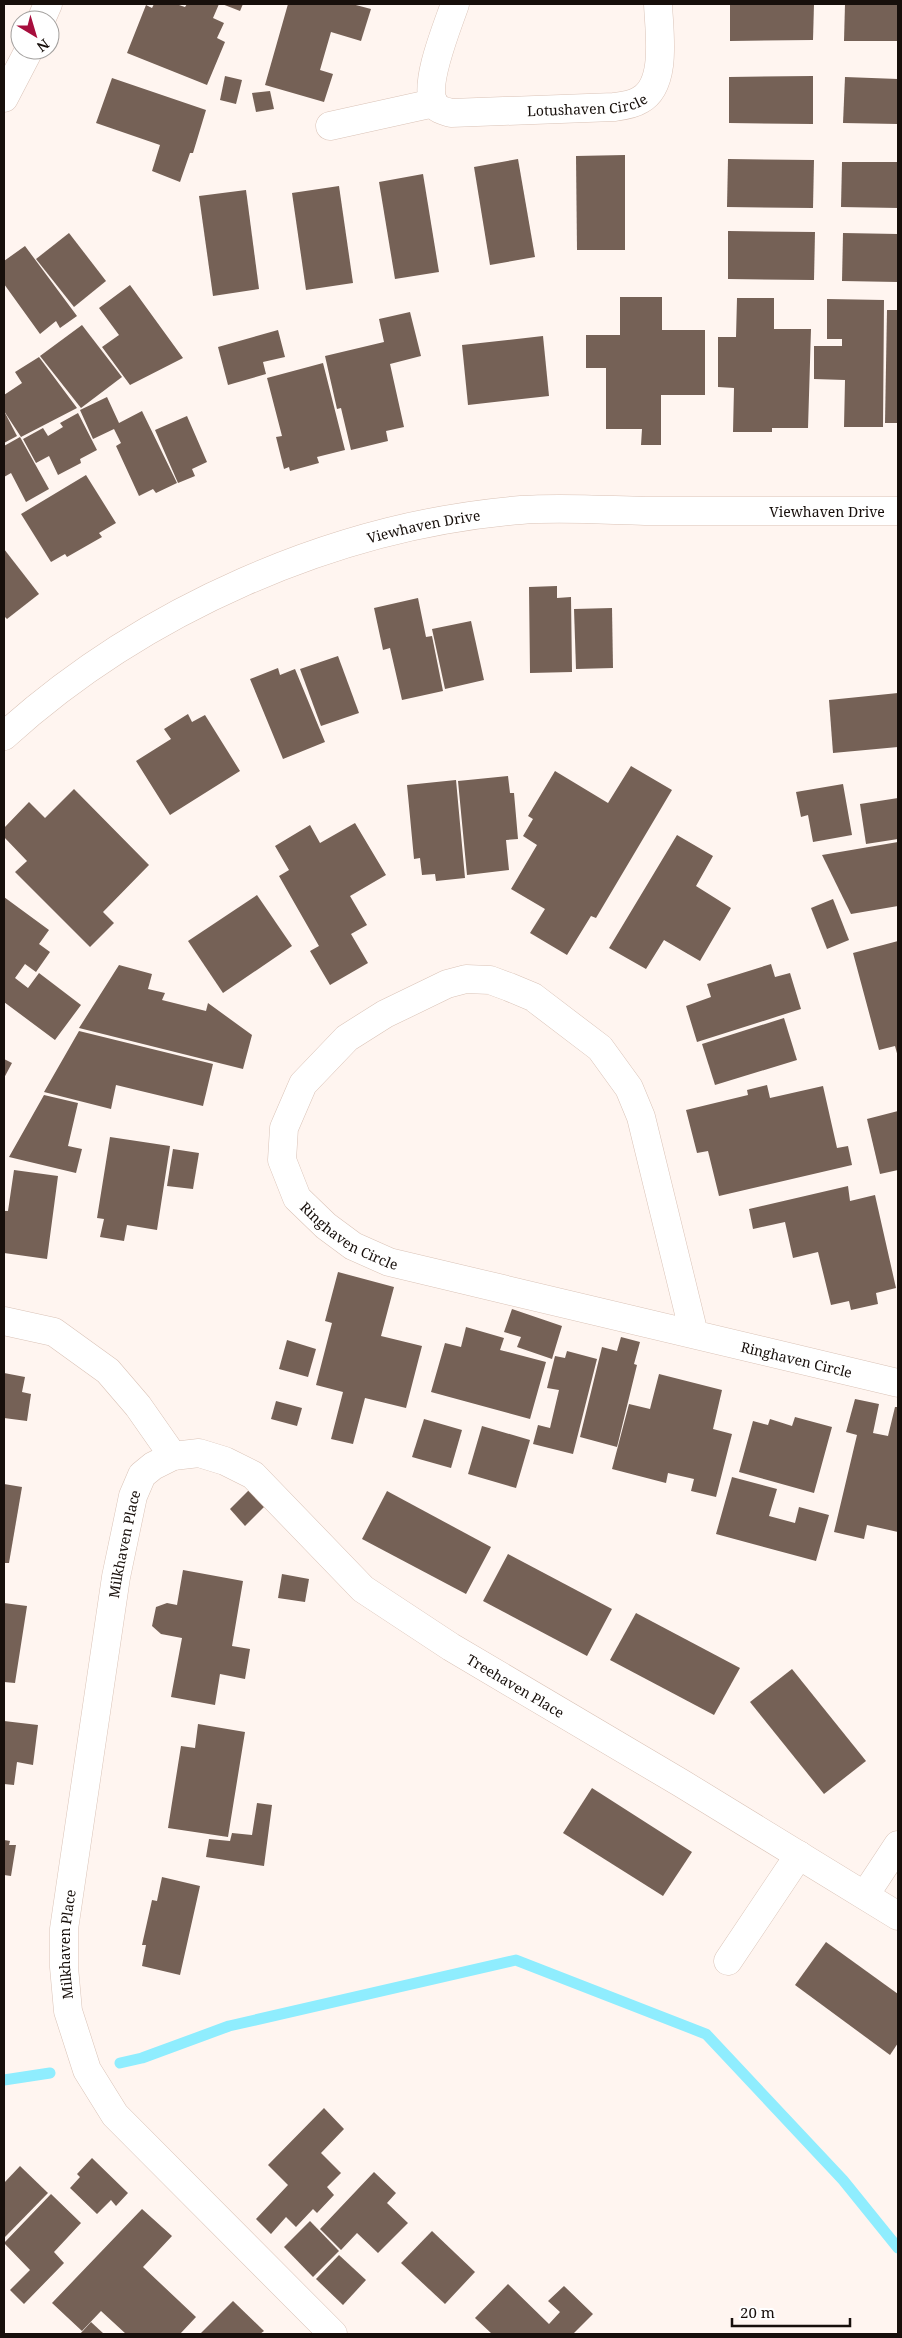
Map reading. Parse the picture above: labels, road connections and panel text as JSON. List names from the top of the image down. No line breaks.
{"streets":{"street":["Lotushaven Circle","Viewhaven Drive","Ringhaven Circle","Milkhaven Place","Treehaven Place"]},"crossings":[["Milkhaven Place","Treehaven Place"]],"scale_bar":"20 m","north":"bottom right"}
